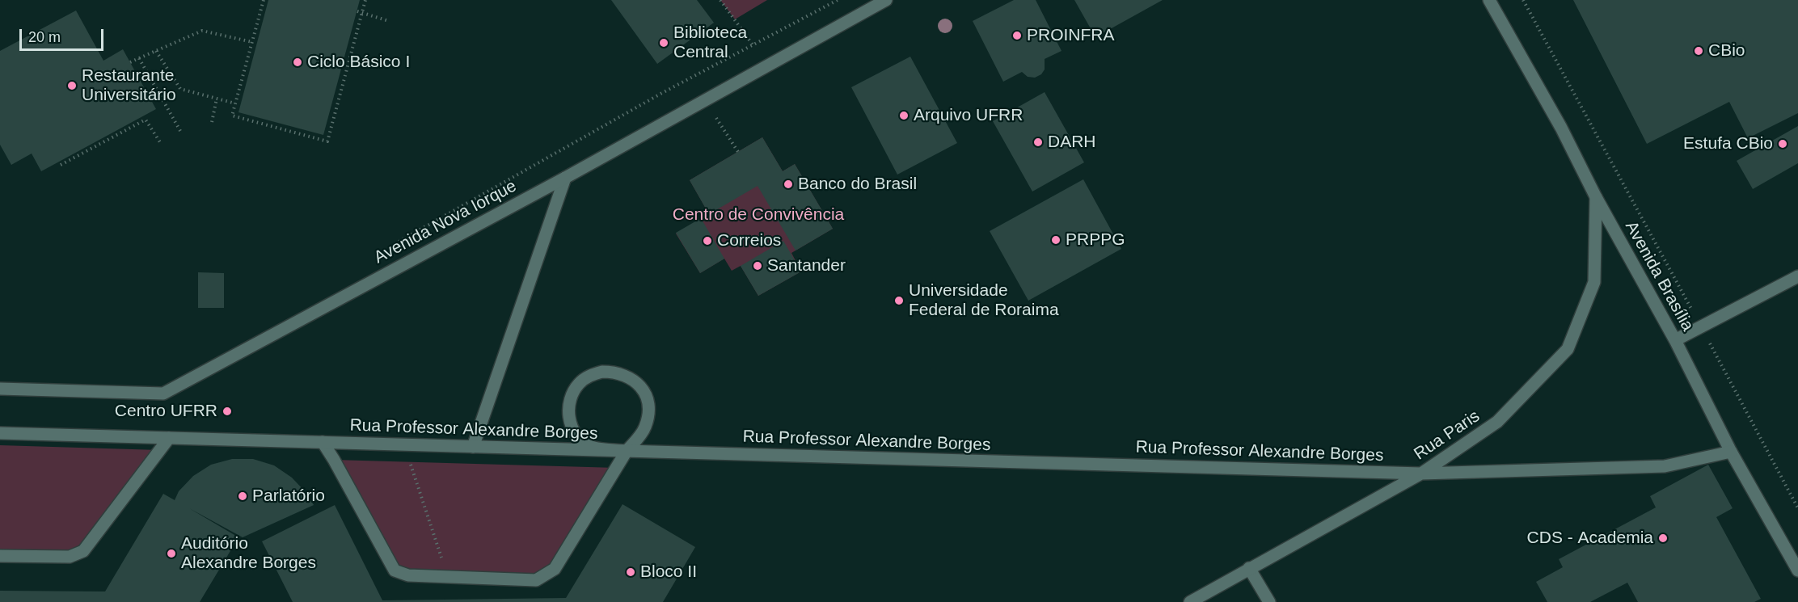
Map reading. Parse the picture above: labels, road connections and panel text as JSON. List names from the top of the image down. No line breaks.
{"streets":{"street":["Avenida Nova Iorque","Avenida Brasília","Rua Professor Alexandre Borges","Rua Paris"]},"crossings":[["Avenida Brasília","Rua Professor Alexandre Borges"],["Avenida Brasília","Rua Paris"],["Rua Professor Alexandre Borges","Rua Paris"]],"parks":["Centro de Convivência"],"places":["PROINFRA","Biblioteca Central","CBio","Ciclo Básico I","Restaurante Universitário","Arquivo UFRR","DARH","Estufa CBio","Banco do Brasil","PRPPG","Correios","Santander","Universidade Federal de Roraima","Centro UFRR","Parlatório","CDS - Academia","Auditório Alexandre Borges","Bloco II"],"scale_bar":"20 m"}
